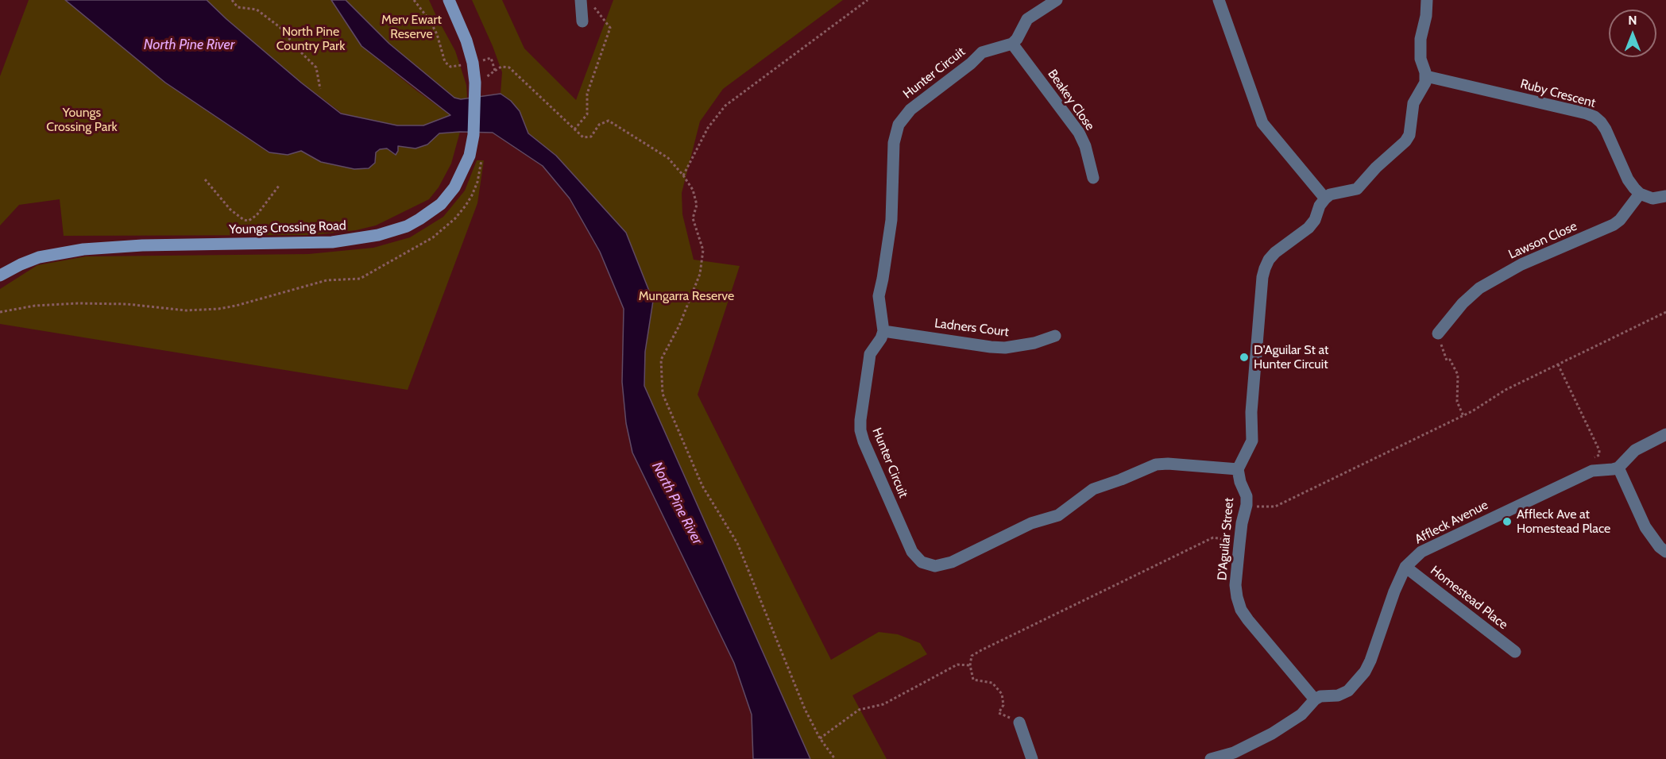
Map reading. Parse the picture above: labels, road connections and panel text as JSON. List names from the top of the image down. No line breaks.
{"streets":{"main road":["Youngs Crossing Road"],"street":["Hunter Circuit","Ruby Crescent","Beakey Close","Lawson Close","Ladners Court","Affleck Avenue","D'Aguilar Street","Homestead Place"]},"crossings":[["Hunter Circuit","Beakey Close"],["Hunter Circuit","Ladners Court"],["Hunter Circuit","D'Aguilar Street"],["Ruby Crescent","Lawson Close"],["Affleck Avenue","D'Aguilar Street"],["Affleck Avenue","Homestead Place"]],"water":["North Pine River"],"parks":["Merv Ewart Reserve","North Pine Country Park","Youngs Crossing Park","Mungarra Reserve"],"places":["D'Aguilar St at Hunter Circuit","Affleck Ave at Homestead Place"],"north":"top"}
